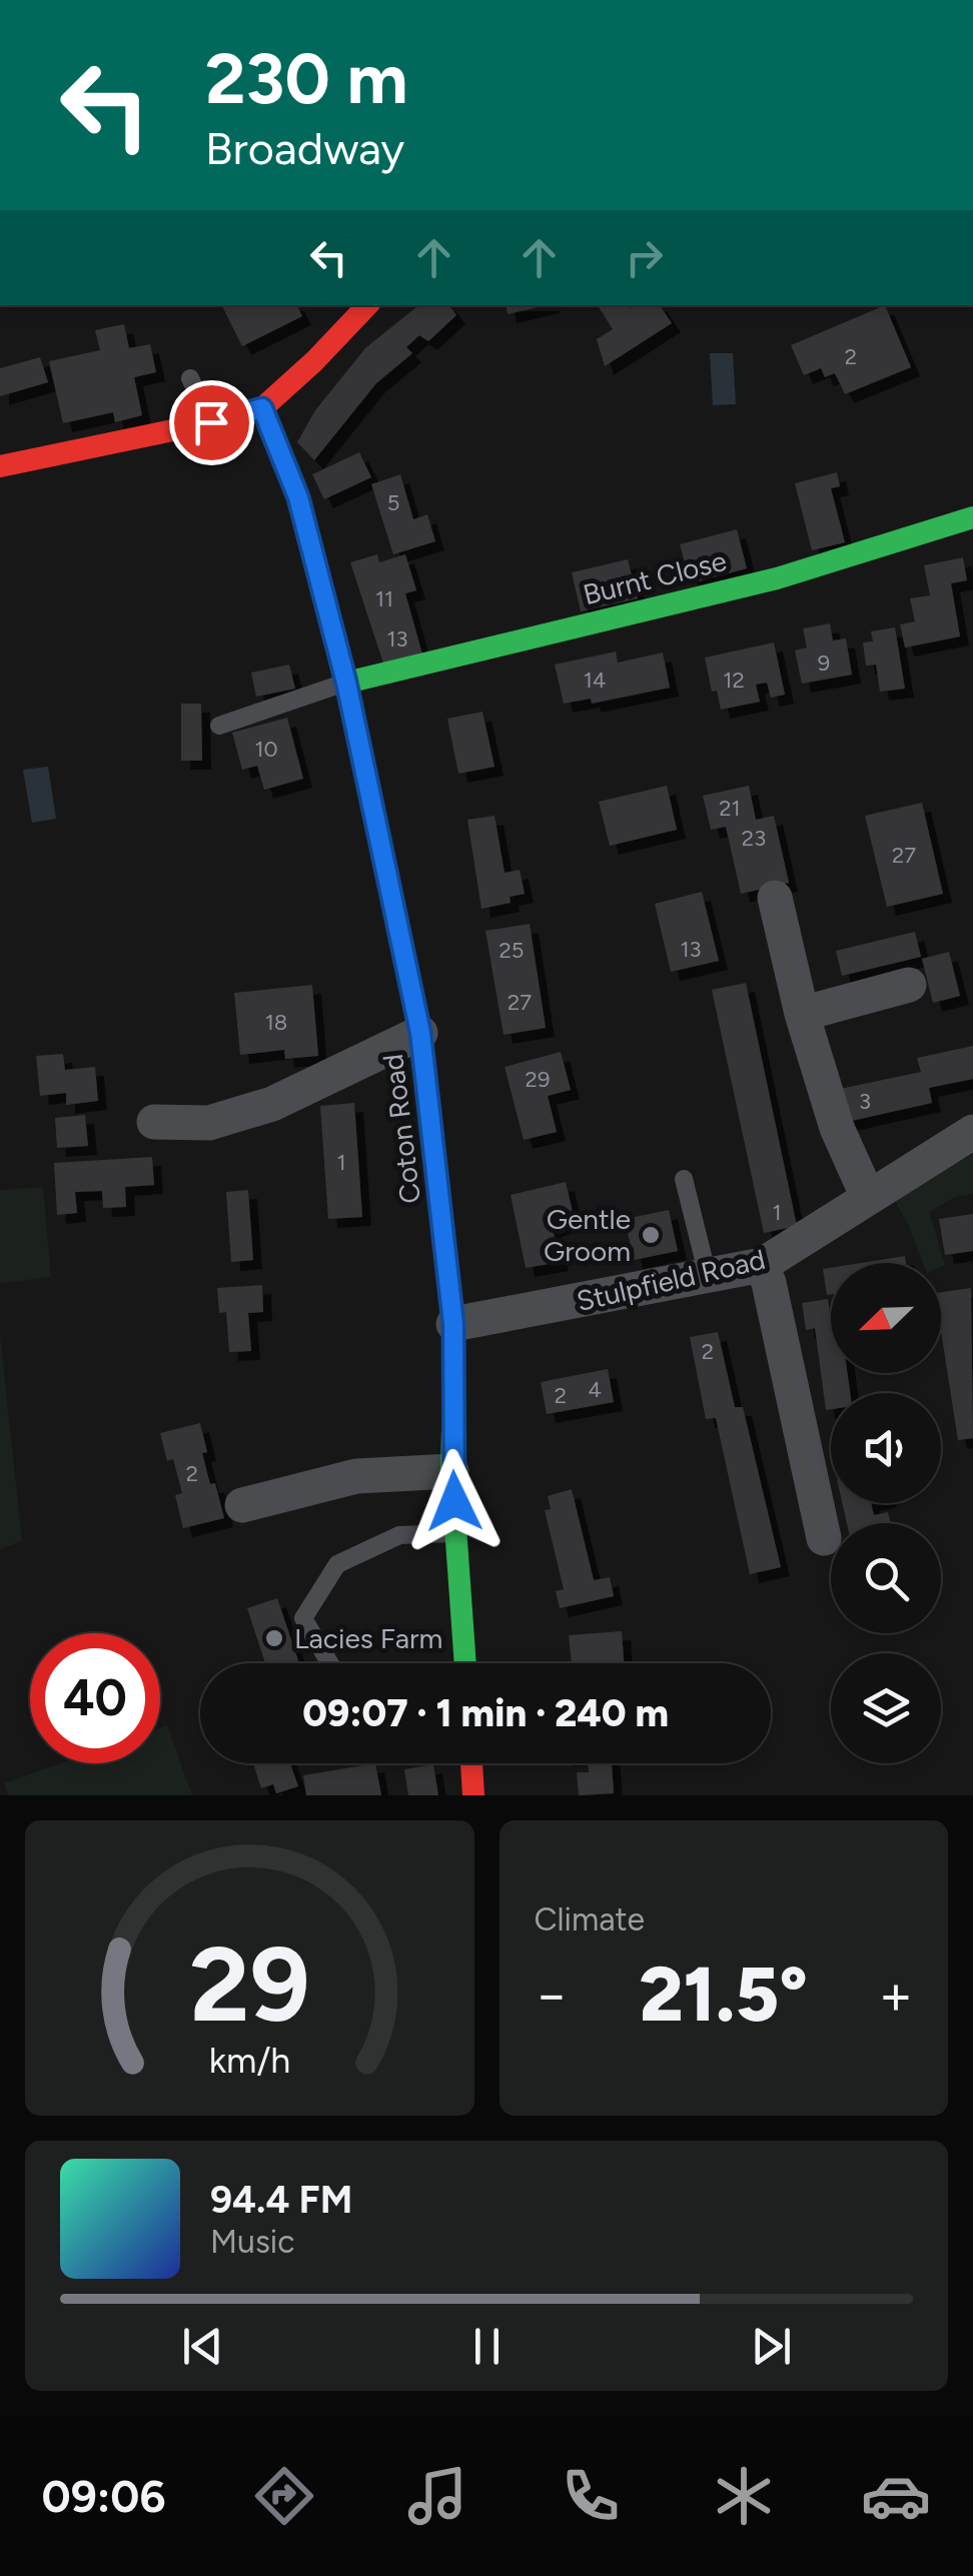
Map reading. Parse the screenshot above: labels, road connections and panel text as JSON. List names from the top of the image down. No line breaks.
{"streets":{"street":["Burnt Close","Coton Road","Stulpfield Road"]},"crossings":[["Burnt Close","Coton Road"],["Coton Road","Stulpfield Road"]],"places":["Gentle Groom","Lacies Farm"],"house_numbers":["2","5","11","13","9","14","12","10","21","23","27","13","25","27","18","29","3","1","1","2","4","2","2"],"north":"bottom left","page":{"turn":["230 m","Broadway"],"limit":"40","trip":"09:07 · 1 min · 240 m","tile":"Climate","heat":["−","21.5°","+"],"song":["94.4 FM","Music"],"tabs":"09:06","gauge":["29","km/h"]}}
